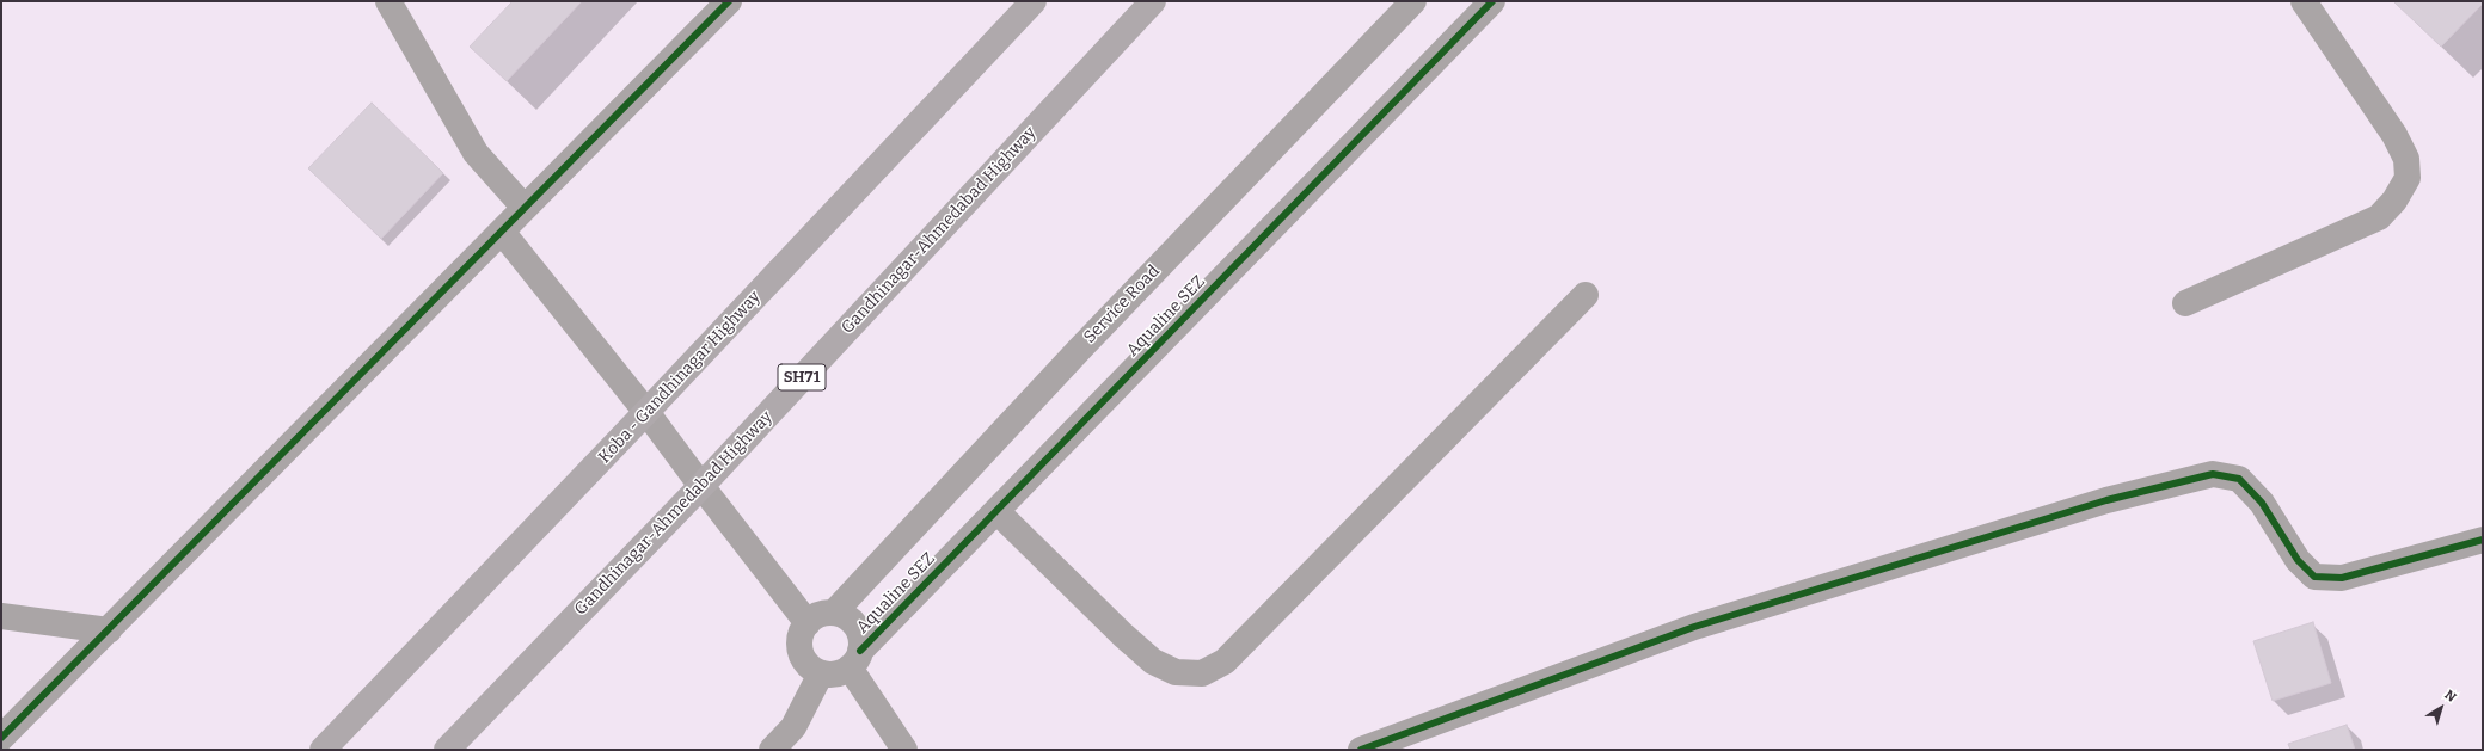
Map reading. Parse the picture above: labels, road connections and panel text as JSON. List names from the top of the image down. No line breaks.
{"streets":{"main road":["Gandhinagar-Ahmedabad Highway","Koba - Gandhinagar Highway","SH71"],"street":["Service Road","Aqualine SEZ"]},"crossings":[["Service Road","Aqualine SEZ"]],"north":"top right"}
